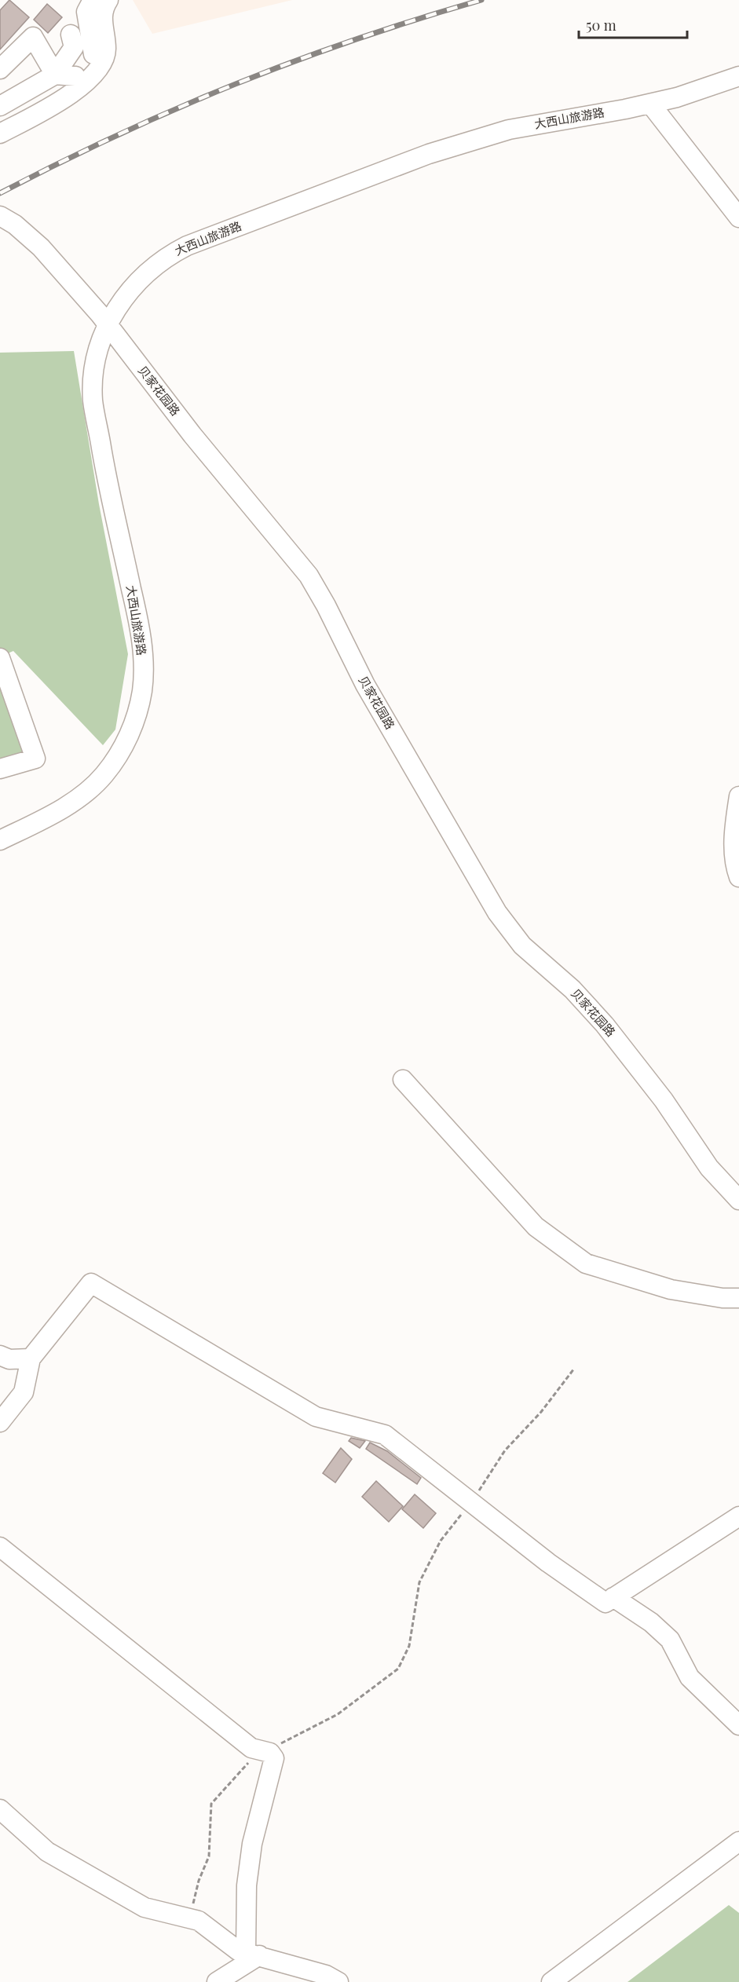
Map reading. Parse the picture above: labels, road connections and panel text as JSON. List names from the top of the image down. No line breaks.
{"streets":{"street":["大西山旅游路","贝家花园路"]},"crossings":[["大西山旅游路","贝家花园路"]],"scale_bar":"50 m"}
